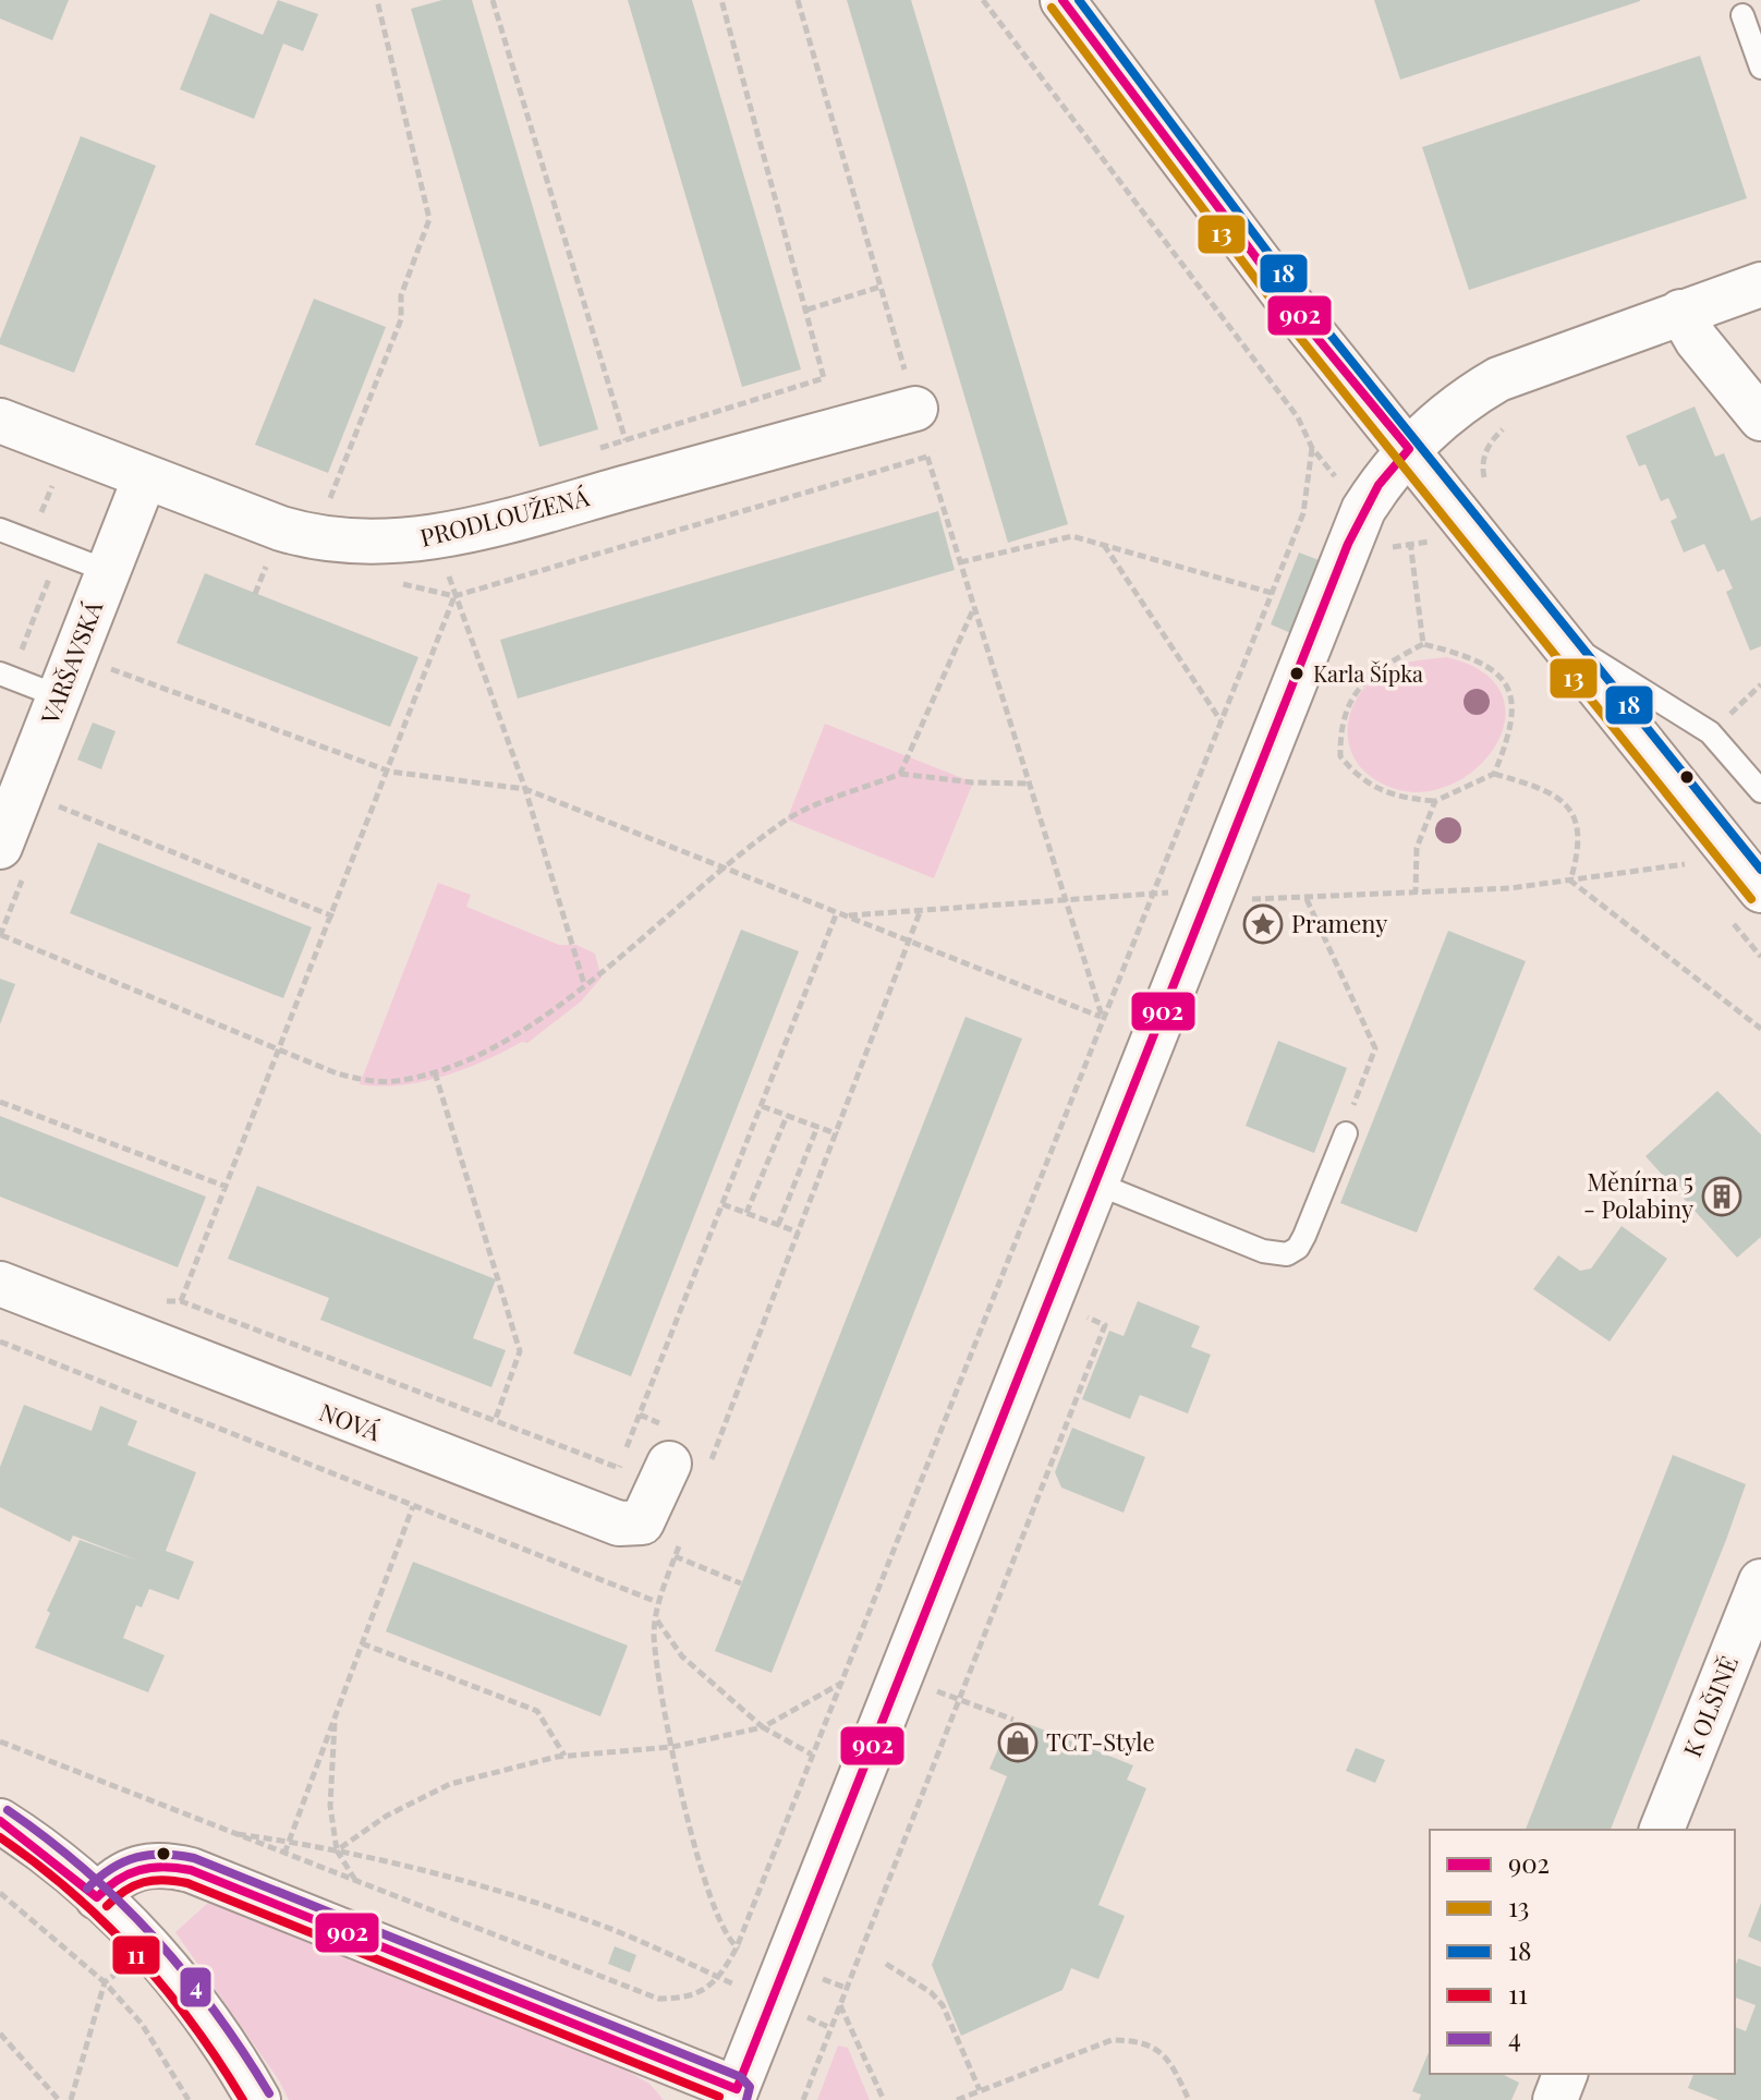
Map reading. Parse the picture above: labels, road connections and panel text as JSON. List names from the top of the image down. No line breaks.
{"streets":{"street":["PRODLOUŽENÁ","VARŠAVSKÁ","NOVÁ","K OLŠINĚ"]},"crossings":[["PRODLOUŽENÁ","VARŠAVSKÁ"]],"places":{"other":["Karla Šípka"],"place":["Prameny"],"building":["Měnírna 5 - Polabiny"],"shop":["TCT-Style"]},"lines":["transit line 902","transit line 18","transit line 13","transit line 4","transit line 11"],"legend":["902","13","18","11","4"]}
